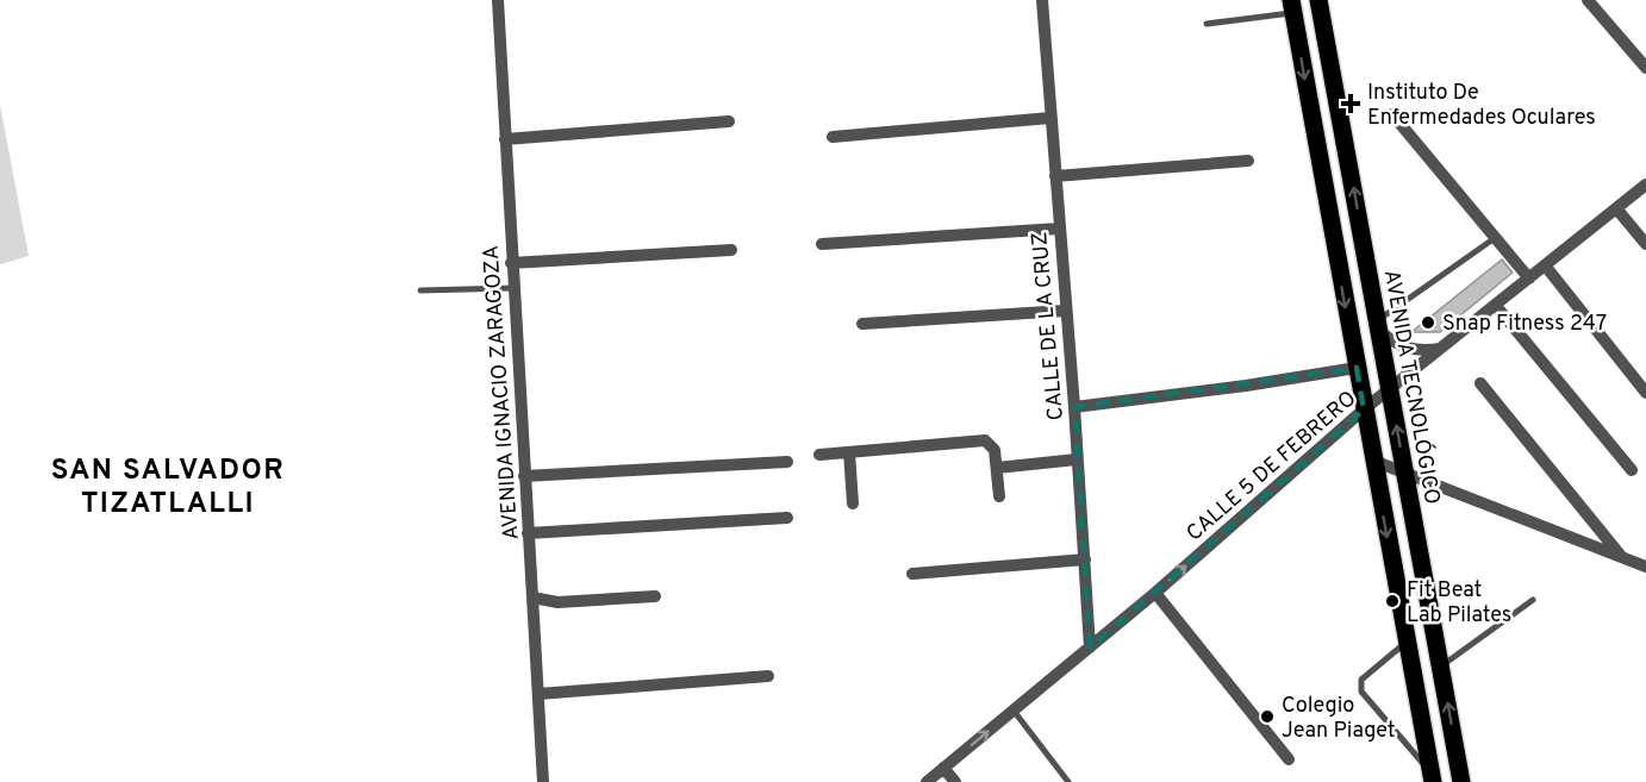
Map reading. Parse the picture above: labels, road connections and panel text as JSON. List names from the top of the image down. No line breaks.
{"streets":{"main road":["AVENIDA TECNOLÓGICO"],"street":["CALLE DE LA CRUZ","AVENIDA IGNACIO ZARAGOZA","CALLE 5 DE FEBRERO"]},"crossings":[["CALLE DE LA CRUZ","CALLE 5 DE FEBRERO"],["AVENIDA TECNOLÓGICO","CALLE 5 DE FEBRERO"]],"one_way":["CALLE 5 DE FEBRERO"],"districts":["SAN SALVADOR TIZATLALLI"],"places":{"health":["Instituto De Enfermedades Oculares"],"other":["Snap Fitness 247","Fit Beat Lab Pilates","Colegio Jean Piaget"]}}
